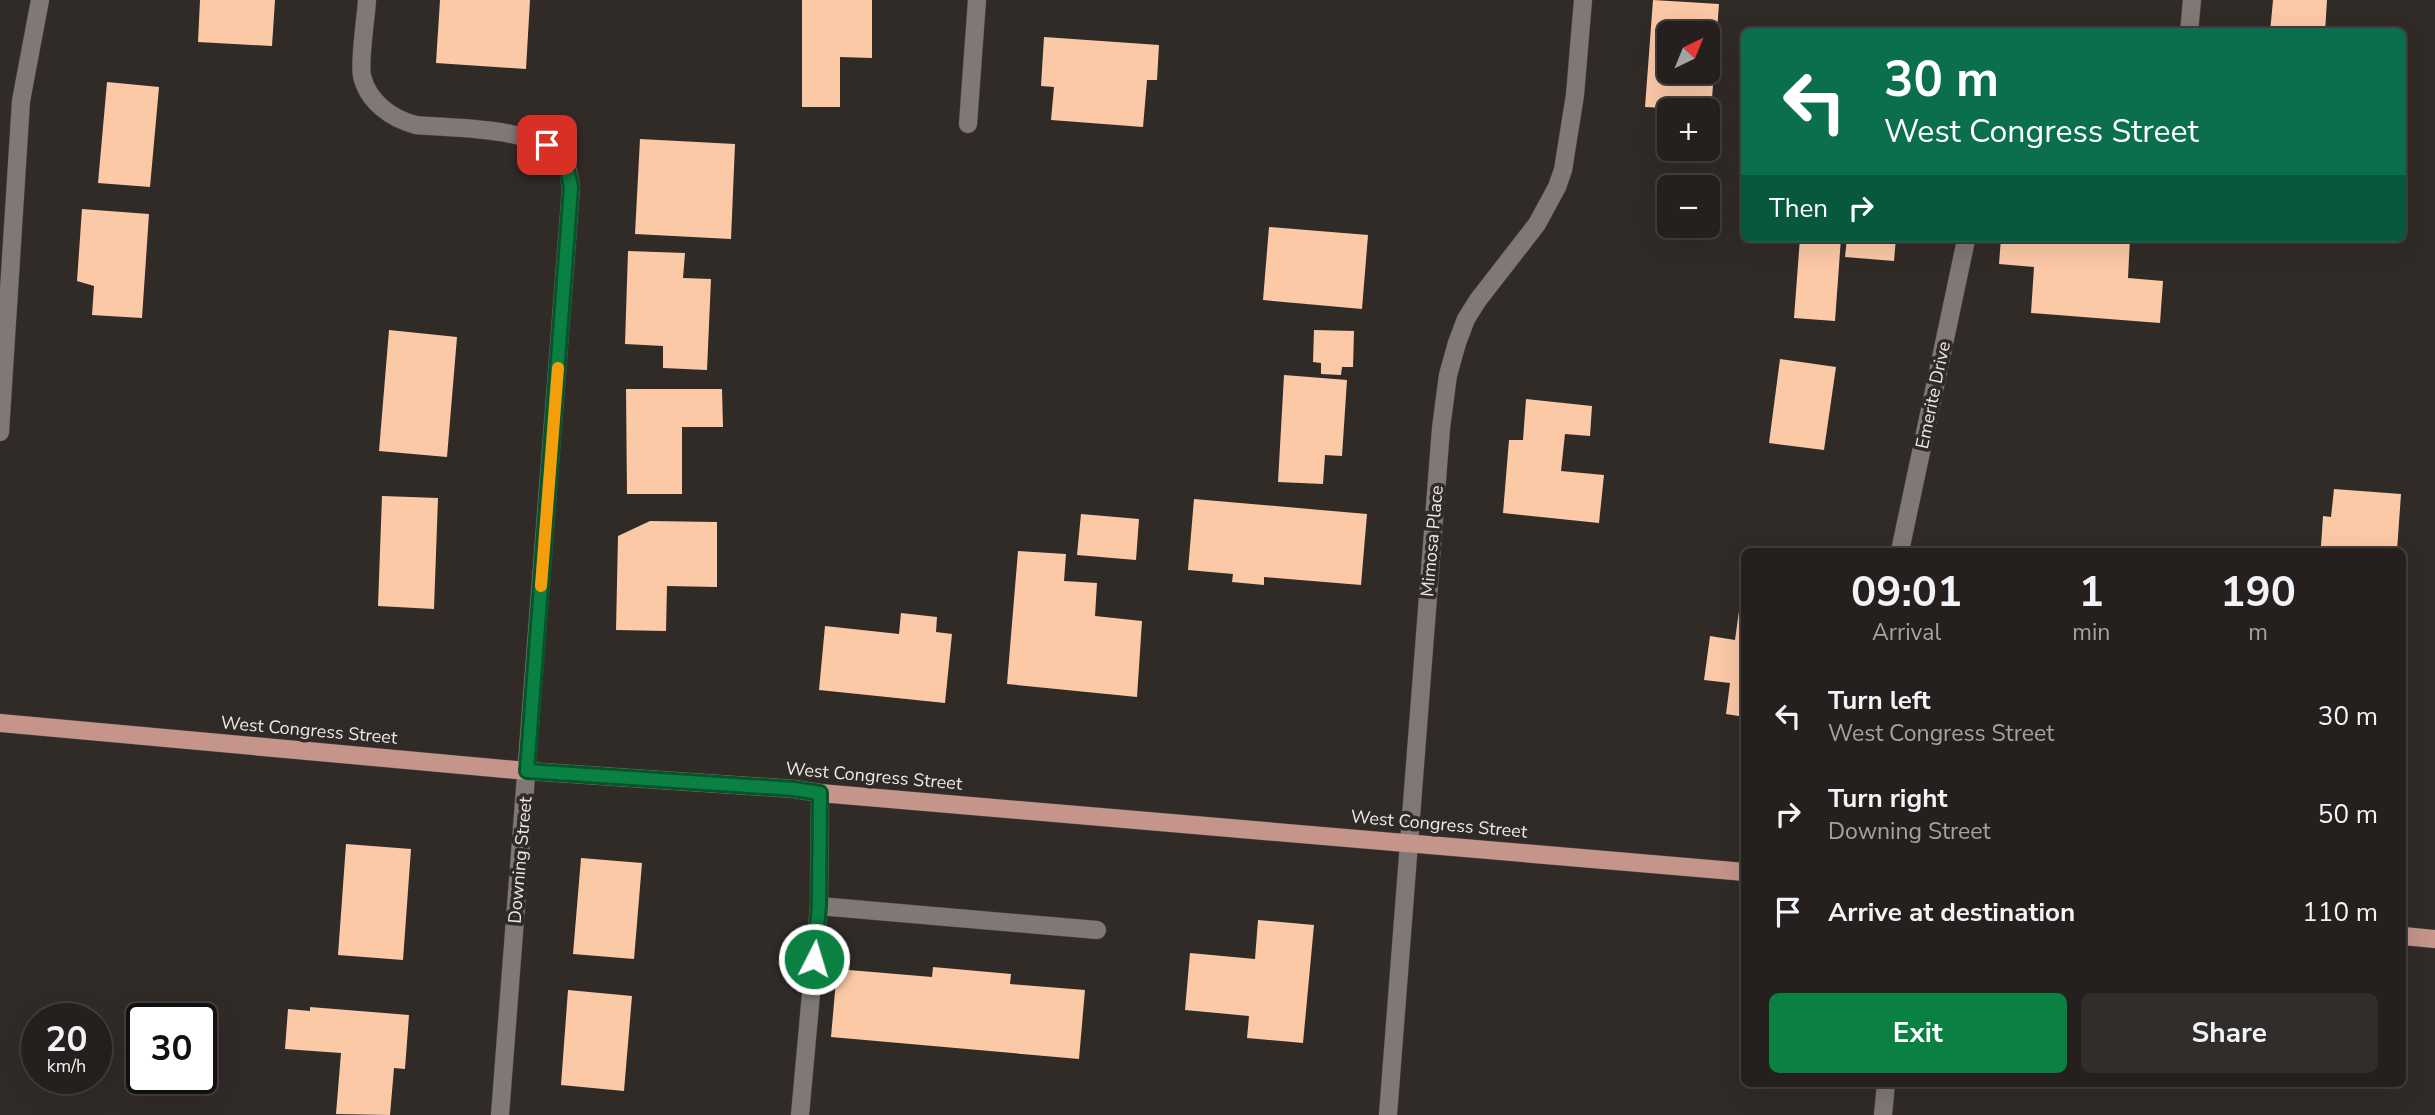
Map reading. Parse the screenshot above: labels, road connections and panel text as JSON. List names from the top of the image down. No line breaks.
{"streets":{"main road":["West Congress Street"],"street":["Emerite Drive","Mimosa Place","Downing Street"]},"crossings":[["Mimosa Place","West Congress Street"],["West Congress Street","Downing Street"]],"north":"top right","page":{"map_buttons":["+","−"],"turn":["30 m","West Congress Street"],"then":"Then","eta":["09:01","Arrival","1","min","190","m"],"list":[{"name":"Turn left","note":"West Congress Street","value":"30 m"},{"name":"Turn right","note":"Downing Street","value":"50 m"},{"name":"Arrive at destination","value":"110 m"}],"buttons":["Exit","Share"],"speed":"20 km/h","limit":"30"}}
